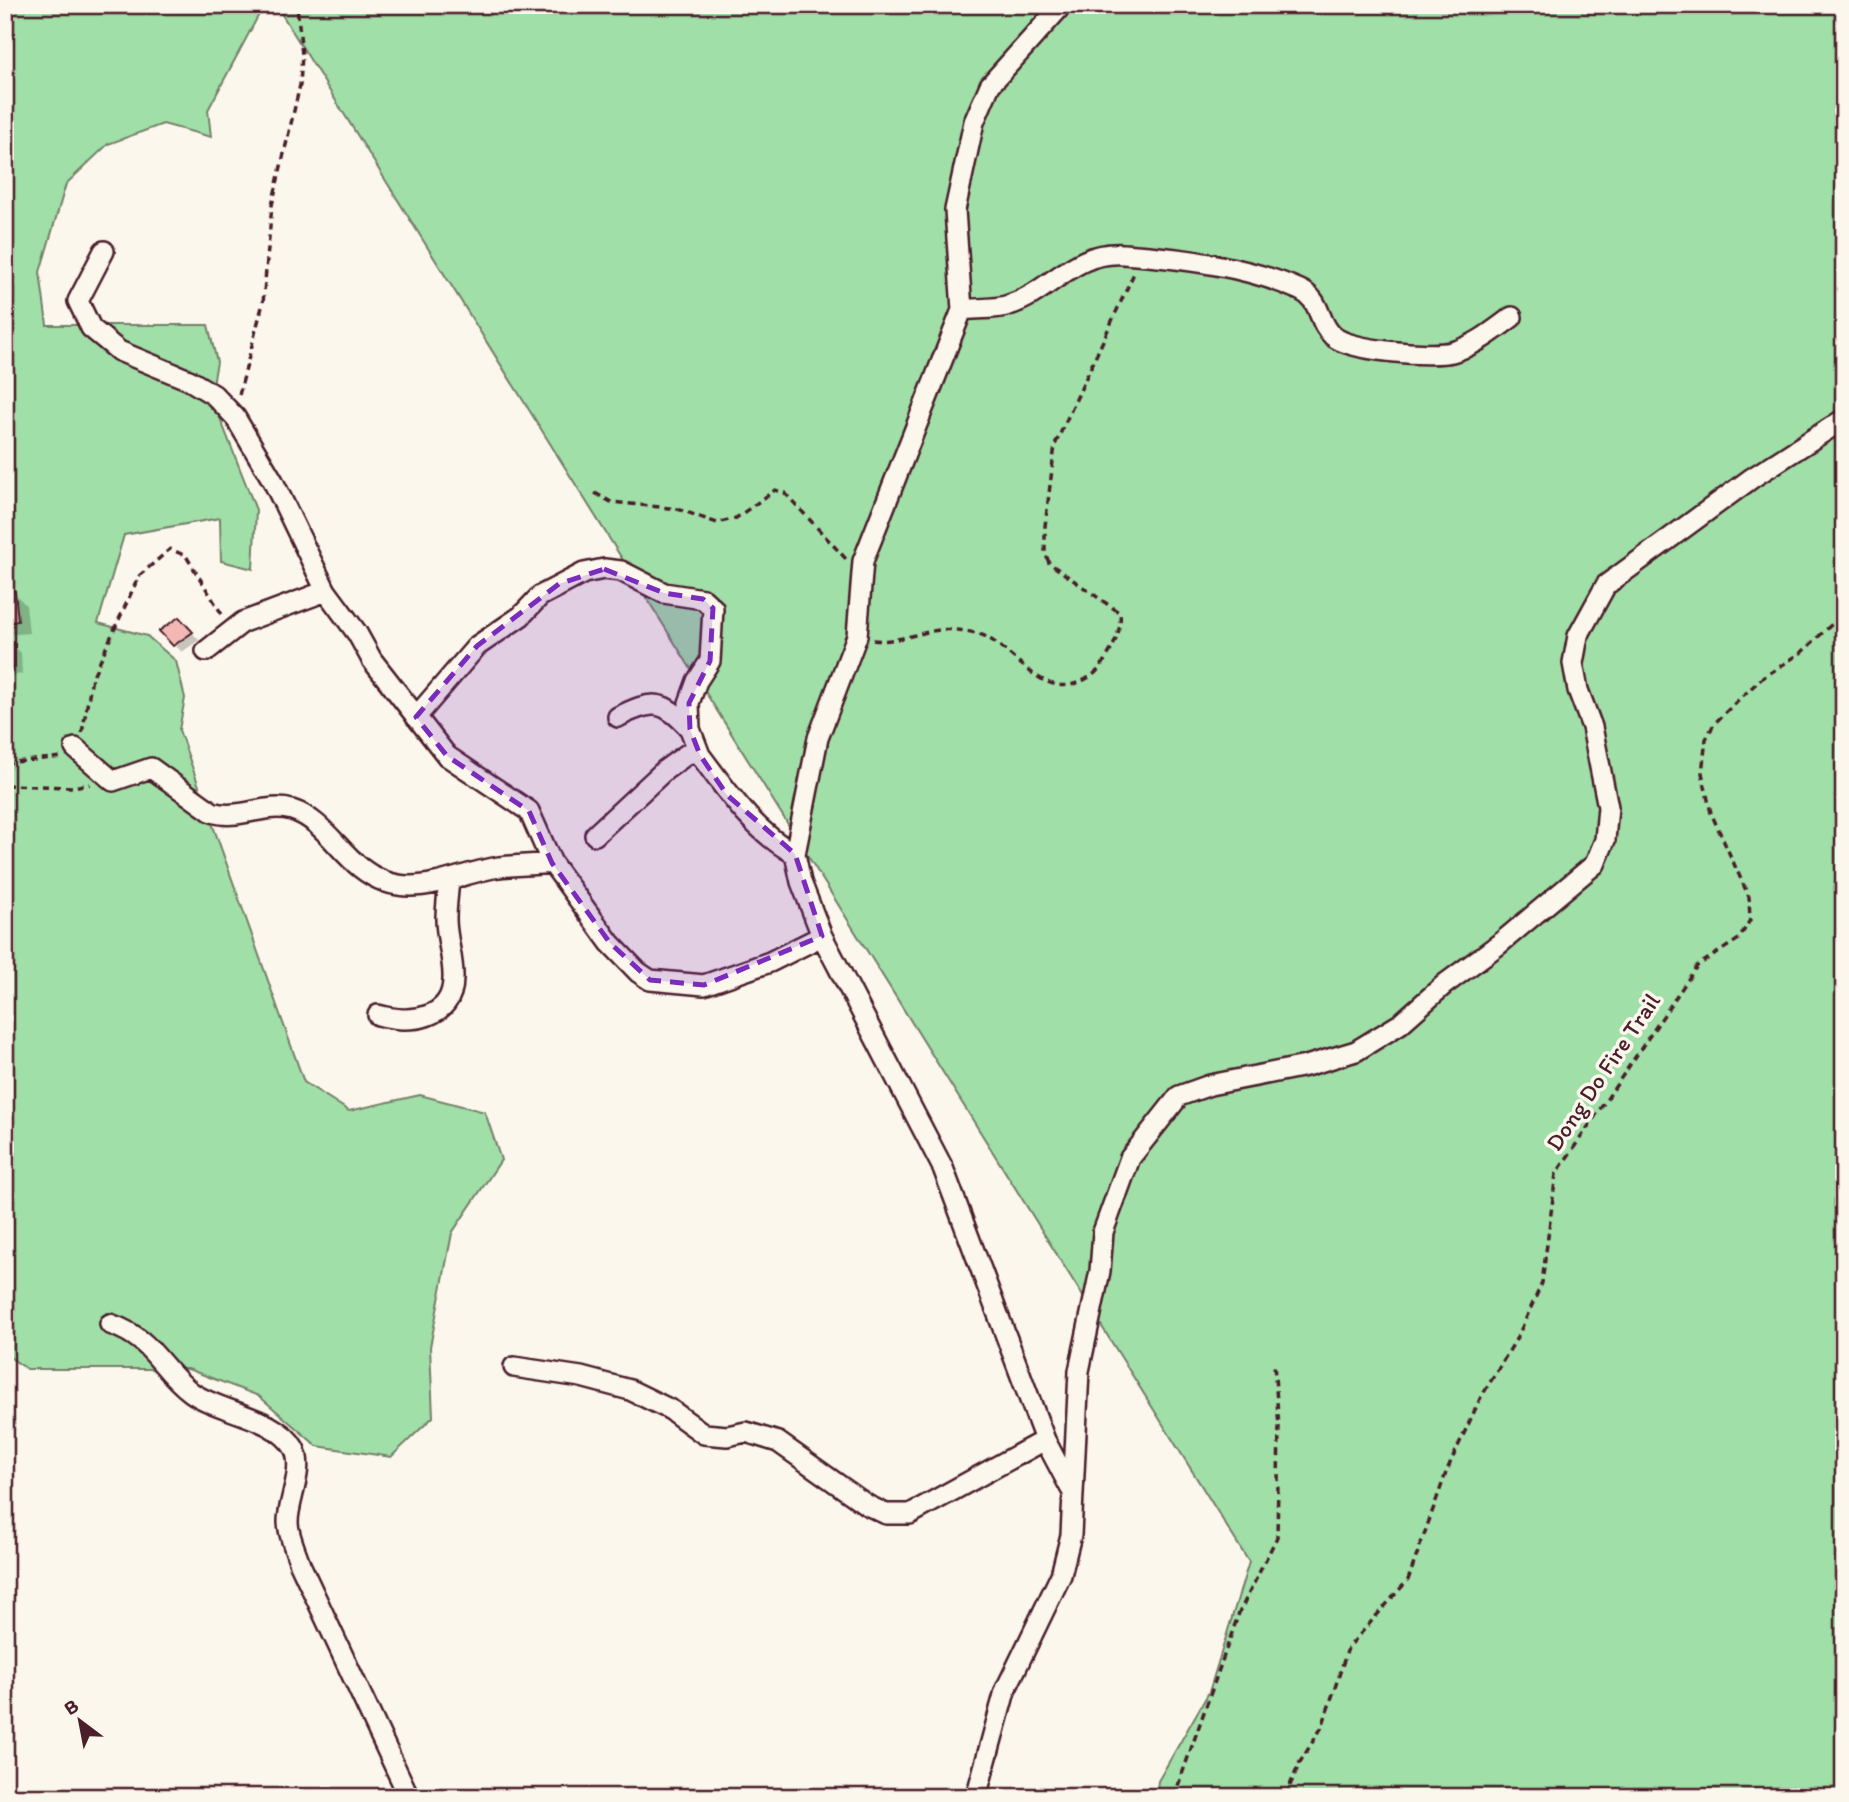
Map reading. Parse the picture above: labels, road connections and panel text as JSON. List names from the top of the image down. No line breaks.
{"streets":{"path":["Dong Do Fire Trail"]},"north":"top left"}
